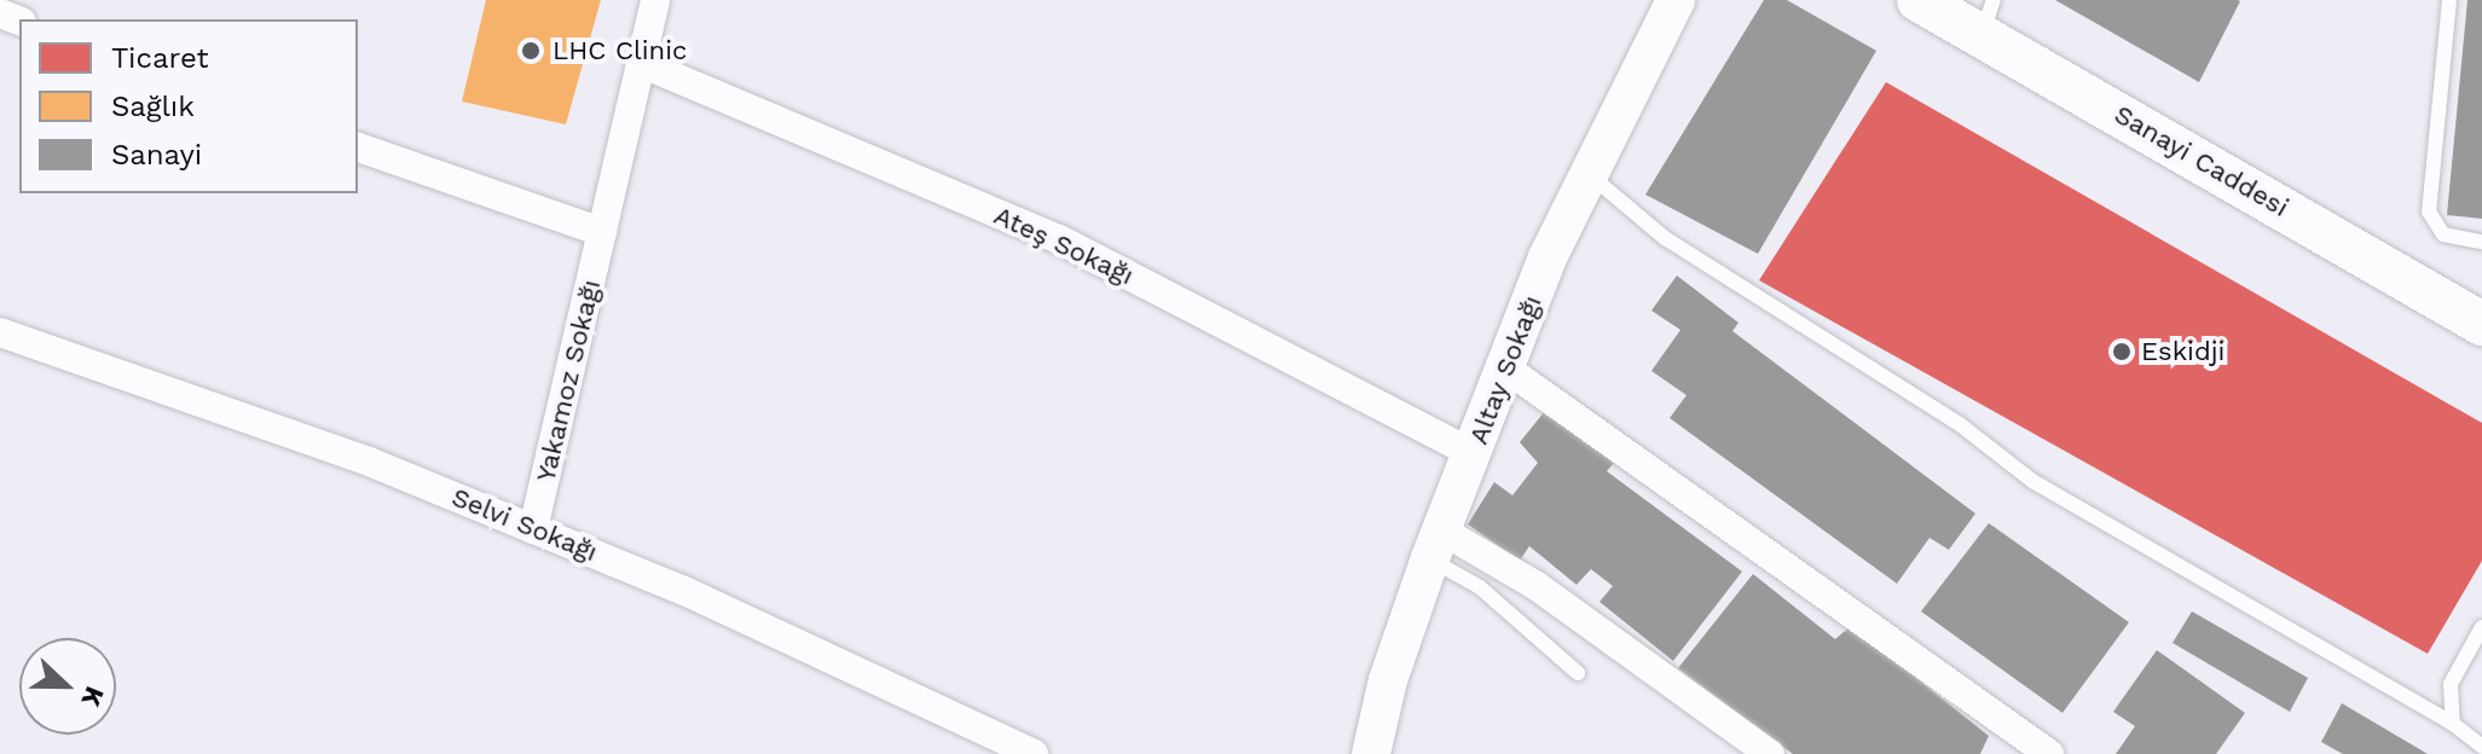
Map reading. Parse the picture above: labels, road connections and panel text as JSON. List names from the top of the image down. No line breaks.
{"streets":{"main road":["Sanayi Caddesi"],"street":["Ateş Sokağı","Altay Sokağı","Yakamoz Sokağı","Selvi Sokağı"]},"crossings":[["Ateş Sokağı","Altay Sokağı"],["Ateş Sokağı","Yakamoz Sokağı"],["Yakamoz Sokağı","Selvi Sokağı"]],"places":["LHC Clinic","Eskidji"],"legend":["Ticaret","Sağlık","Sanayi"],"north":"right"}
